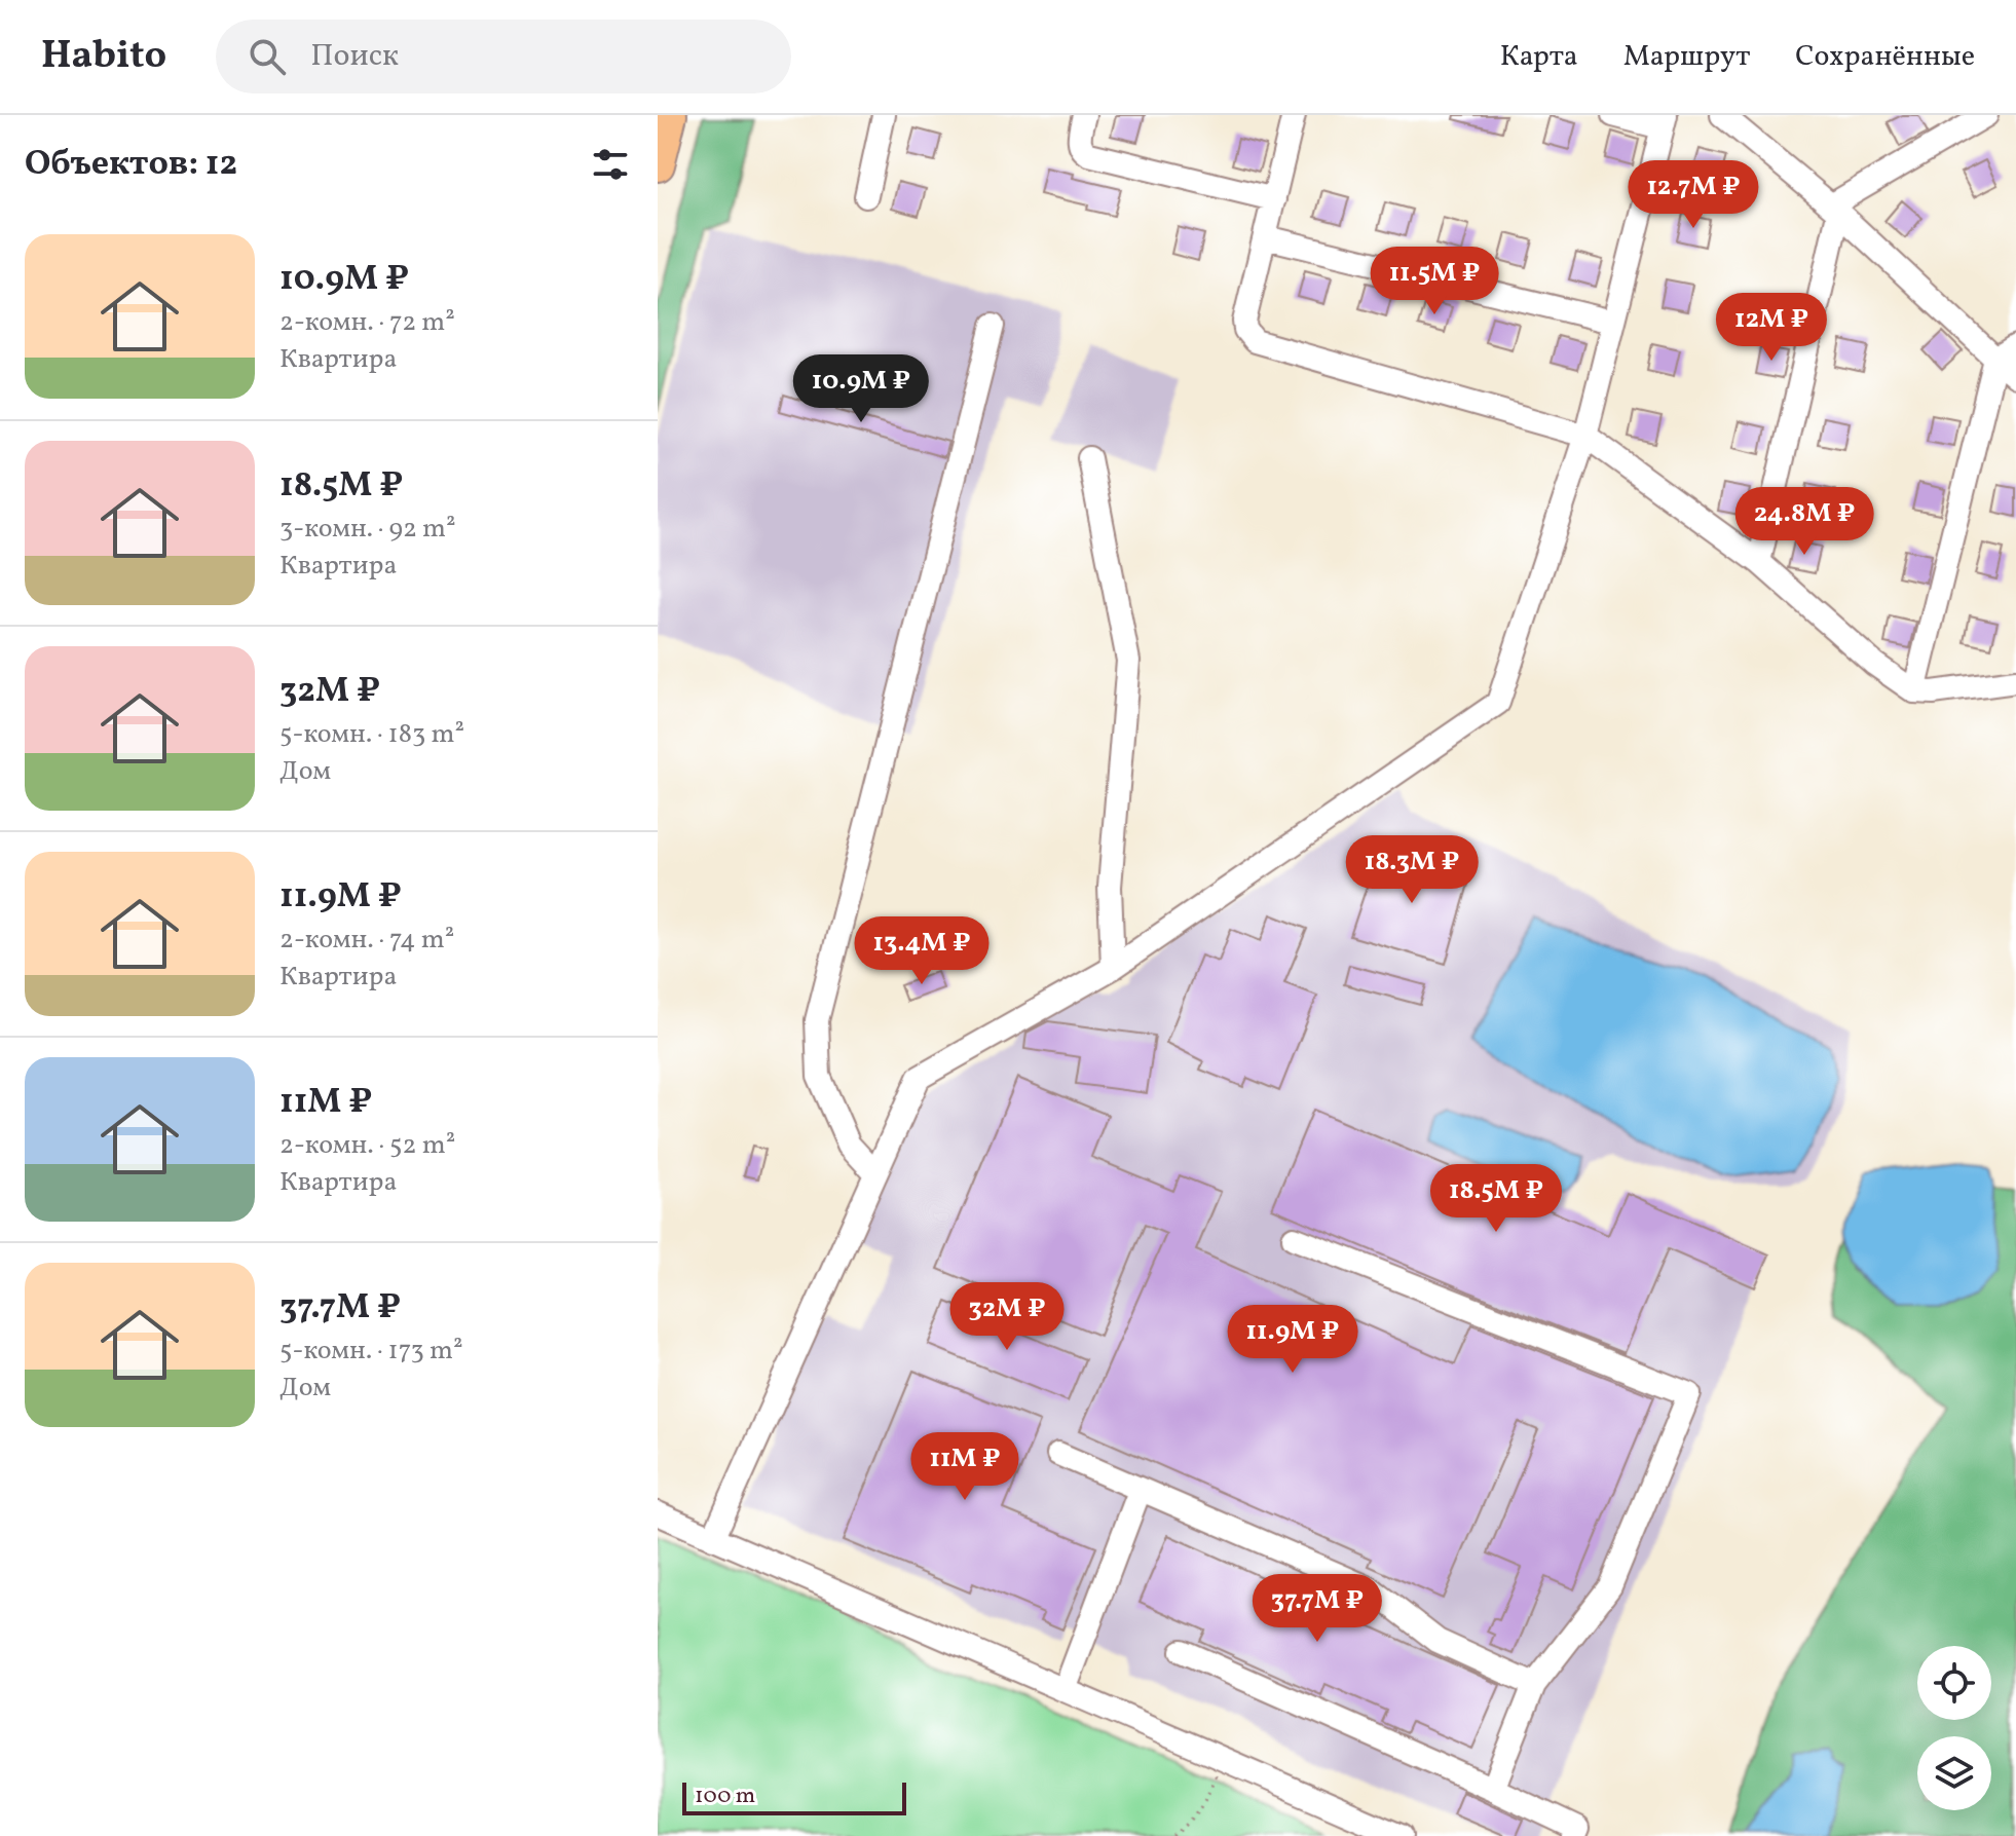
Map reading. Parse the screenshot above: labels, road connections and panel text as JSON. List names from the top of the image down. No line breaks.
{"scale_bar":"100 m","page":{"header":"Habito","search":"Поиск","nav":["Карта","Маршрут","Сохранённые"],"heading":"Объектов: 12","price":["12.7M ₽","11.5M ₽","12M ₽","10.9M ₽","24.8M ₽","18.3M ₽","13.4M ₽","18.5M ₽","32M ₽","11.9M ₽","11M ₽","37.7M ₽"],"list":[{"name":"10.9M ₽","note":"2-комн. · 72 m² · Квартира"},{"name":"18.5M ₽","note":"3-комн. · 92 m² · Квартира"},{"name":"32M ₽","note":"5-комн. · 183 m² · Дом"},{"name":"11.9M ₽","note":"2-комн. · 74 m² · Квартира"},{"name":"11M ₽","note":"2-комн. · 52 m² · Квартира"},{"name":"37.7M ₽","note":"5-комн. · 173 m² · Дом"}],"scale":"100 m"}}
